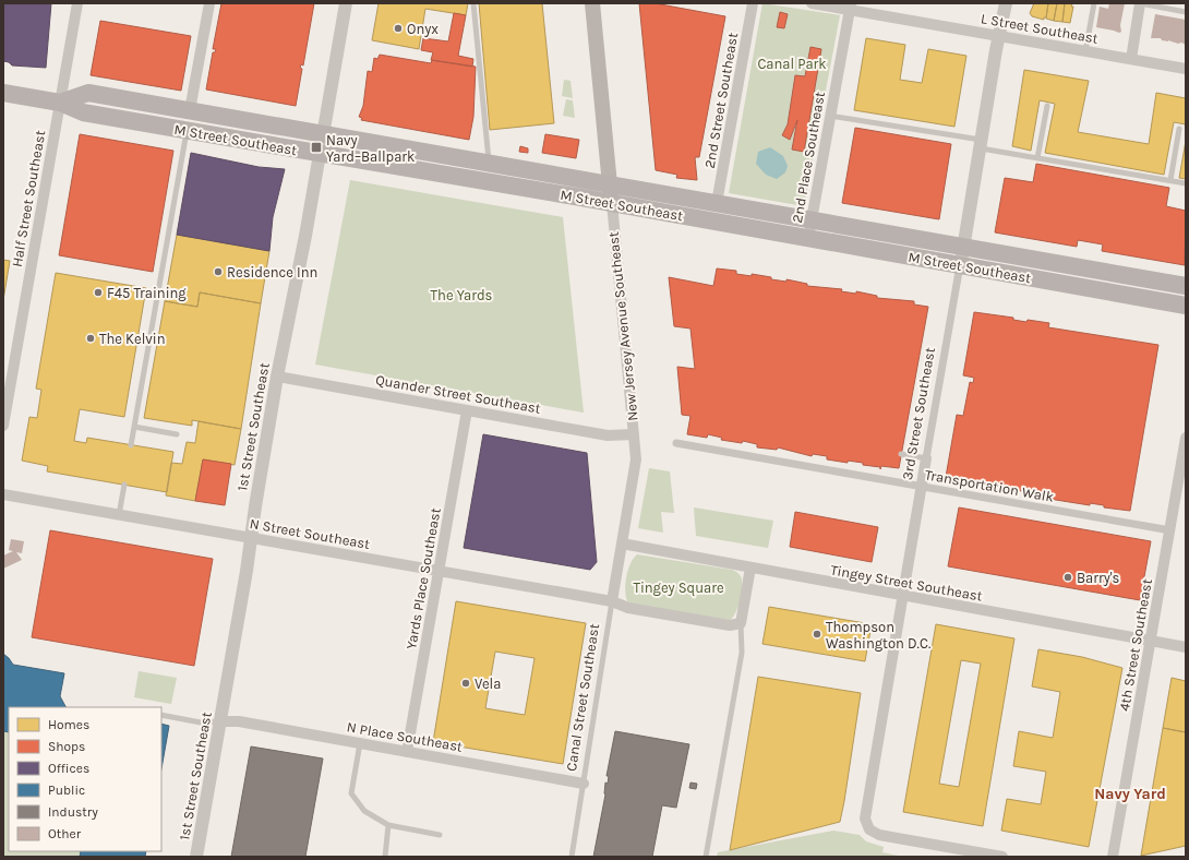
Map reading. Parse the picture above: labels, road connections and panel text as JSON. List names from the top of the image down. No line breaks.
{"streets":{"main road":["M Street Southeast","New Jersey Avenue Southeast"],"street":["L Street Southeast","2nd Street Southeast","2nd Place Southeast","Half Street Southeast","Quander Street Southeast","3rd Street Southeast","1st Street Southeast","Transportation Walk","N Street Southeast","Yards Place Southeast","Tingey Street Southeast","4th Street Southeast","Canal Street Southeast","N Place Southeast"]},"crossings":[["L Street Southeast","2nd Place Southeast"],["L Street Southeast","3rd Street Southeast"],["2nd Street Southeast","M Street Southeast"],["M Street Southeast","2nd Place Southeast"],["M Street Southeast","Half Street Southeast"],["M Street Southeast","New Jersey Avenue Southeast"],["M Street Southeast","3rd Street Southeast"],["M Street Southeast","1st Street Southeast"],["New Jersey Avenue Southeast","Quander Street Southeast"],["New Jersey Avenue Southeast","Tingey Street Southeast"],["New Jersey Avenue Southeast","Canal Street Southeast"],["Quander Street Southeast","1st Street Southeast"],["Quander Street Southeast","Yards Place Southeast"],["3rd Street Southeast","Transportation Walk"],["3rd Street Southeast","Tingey Street Southeast"],["1st Street Southeast","N Street Southeast"],["1st Street Southeast","N Place Southeast"],["Transportation Walk","4th Street Southeast"],["N Street Southeast","Yards Place Southeast"],["N Street Southeast","Canal Street Southeast"],["Yards Place Southeast","N Place Southeast"],["Tingey Street Southeast","4th Street Southeast"],["Tingey Street Southeast","Canal Street Southeast"],["Canal Street Southeast","N Place Southeast"]],"districts":["Navy Yard"],"parks":["Canal Park","The Yards","Tingey Square"],"places":{"other":["Onyx","Residence Inn","F45 Training","The Kelvin","Barry's","Thompson Washington D.C.","Vela"],"transit":["Navy Yard–Ballpark"]},"legend":["Homes","Shops","Offices","Public","Industry","Other"]}
